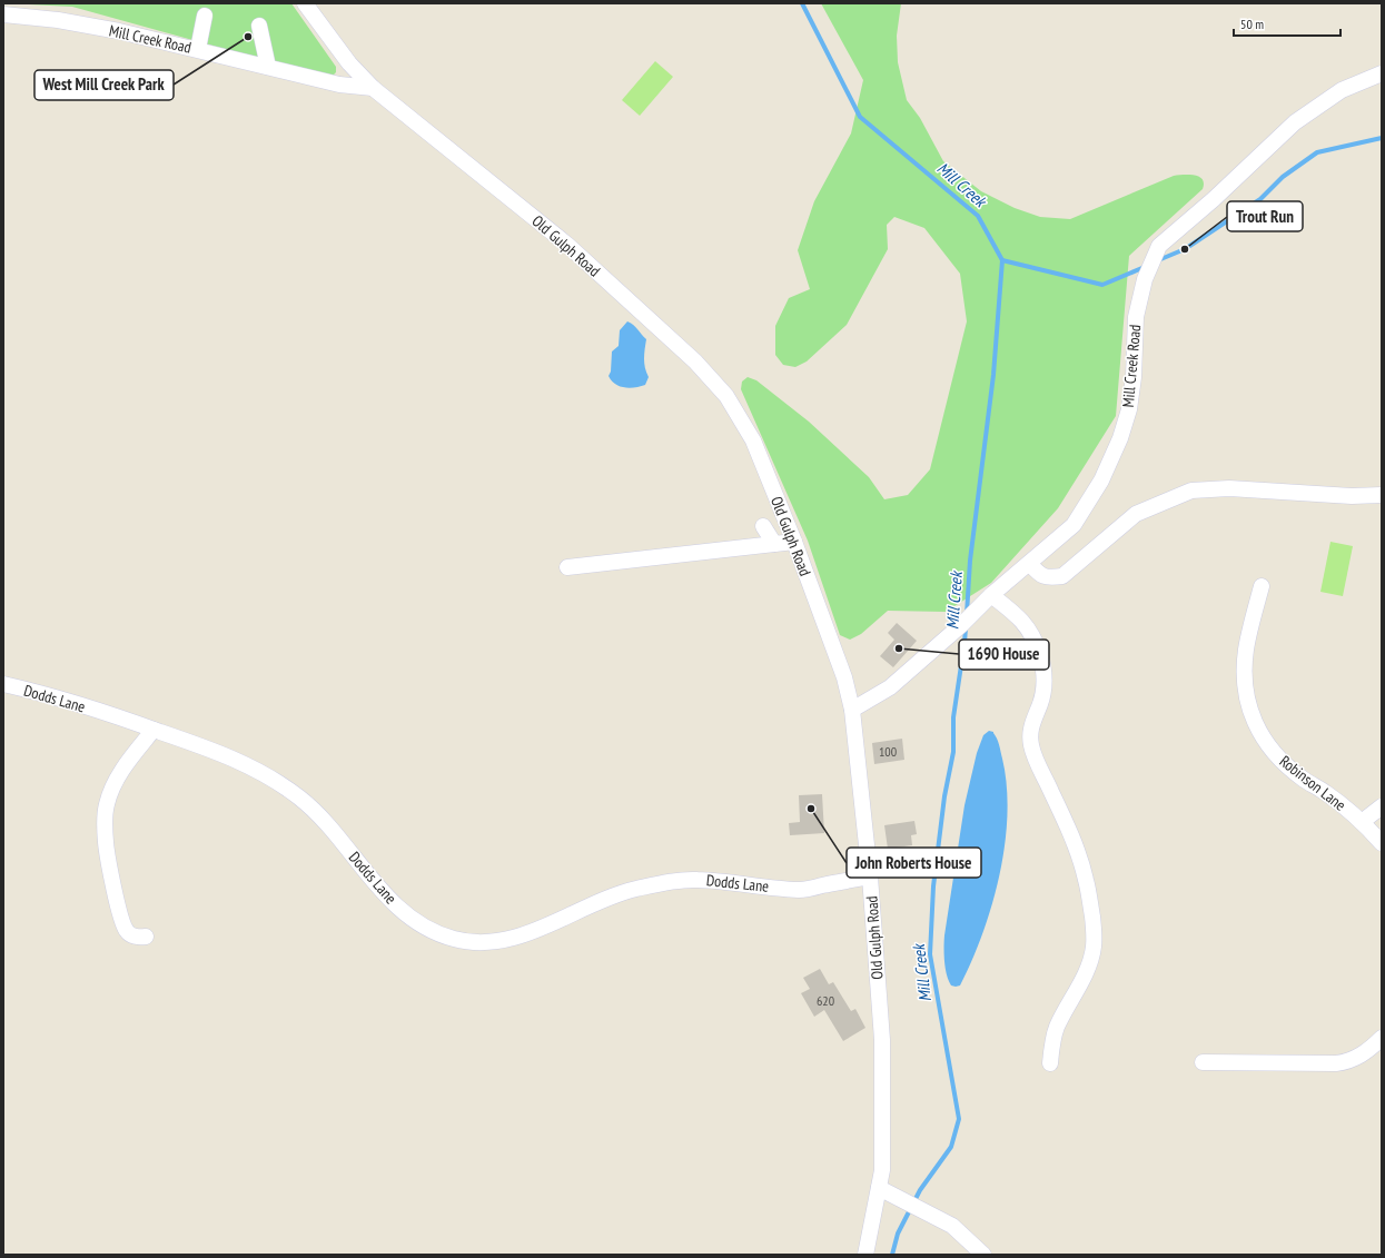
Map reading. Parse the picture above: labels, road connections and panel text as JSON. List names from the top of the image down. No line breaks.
{"streets":{"street":["Mill Creek Road","Old Gulph Road","Dodds Lane","Robinson Lane"]},"crossings":[["Mill Creek Road","Old Gulph Road"],["Old Gulph Road","Dodds Lane"]],"water":["Mill Creek"],"places":["West Mill Creek Park","Trout Run","1690 House","John Roberts House"],"house_numbers":["100","620"],"scale_bar":"50 m"}
